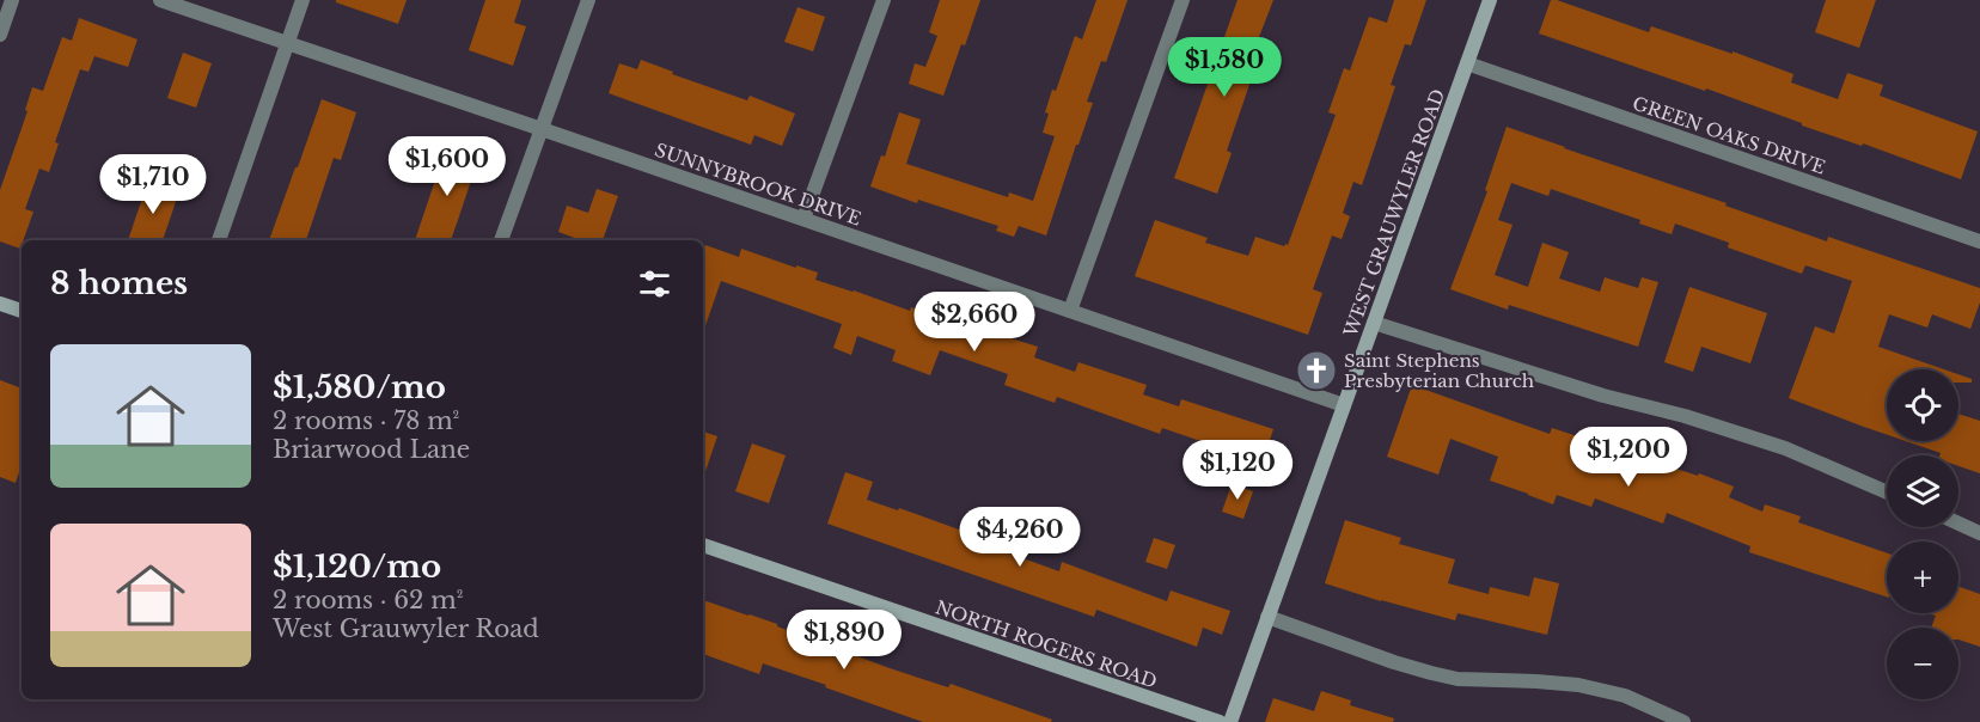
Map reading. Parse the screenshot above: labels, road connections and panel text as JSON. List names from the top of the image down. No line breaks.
{"streets":{"main road":["WEST GRAUWYLER ROAD","NORTH ROGERS ROAD"],"street":["GREEN OAKS DRIVE","SUNNYBROOK DRIVE"]},"crossings":[["GREEN OAKS DRIVE","WEST GRAUWYLER ROAD"],["SUNNYBROOK DRIVE","WEST GRAUWYLER ROAD"]],"places":{"church":["Saint Stephens Presbyterian Church"]},"page":{"price":["$1,580","$1,600","$1,710","$2,660","$1,200","$1,120","$4,260","$1,890"],"heading":"8 homes","list":[{"name":"$1,580/mo","note":"2 rooms · 78 m² · Briarwood Lane"},{"name":"$1,120/mo","note":"2 rooms · 62 m² · West Grauwyler Road"}],"map_buttons":["+","−"]}}
